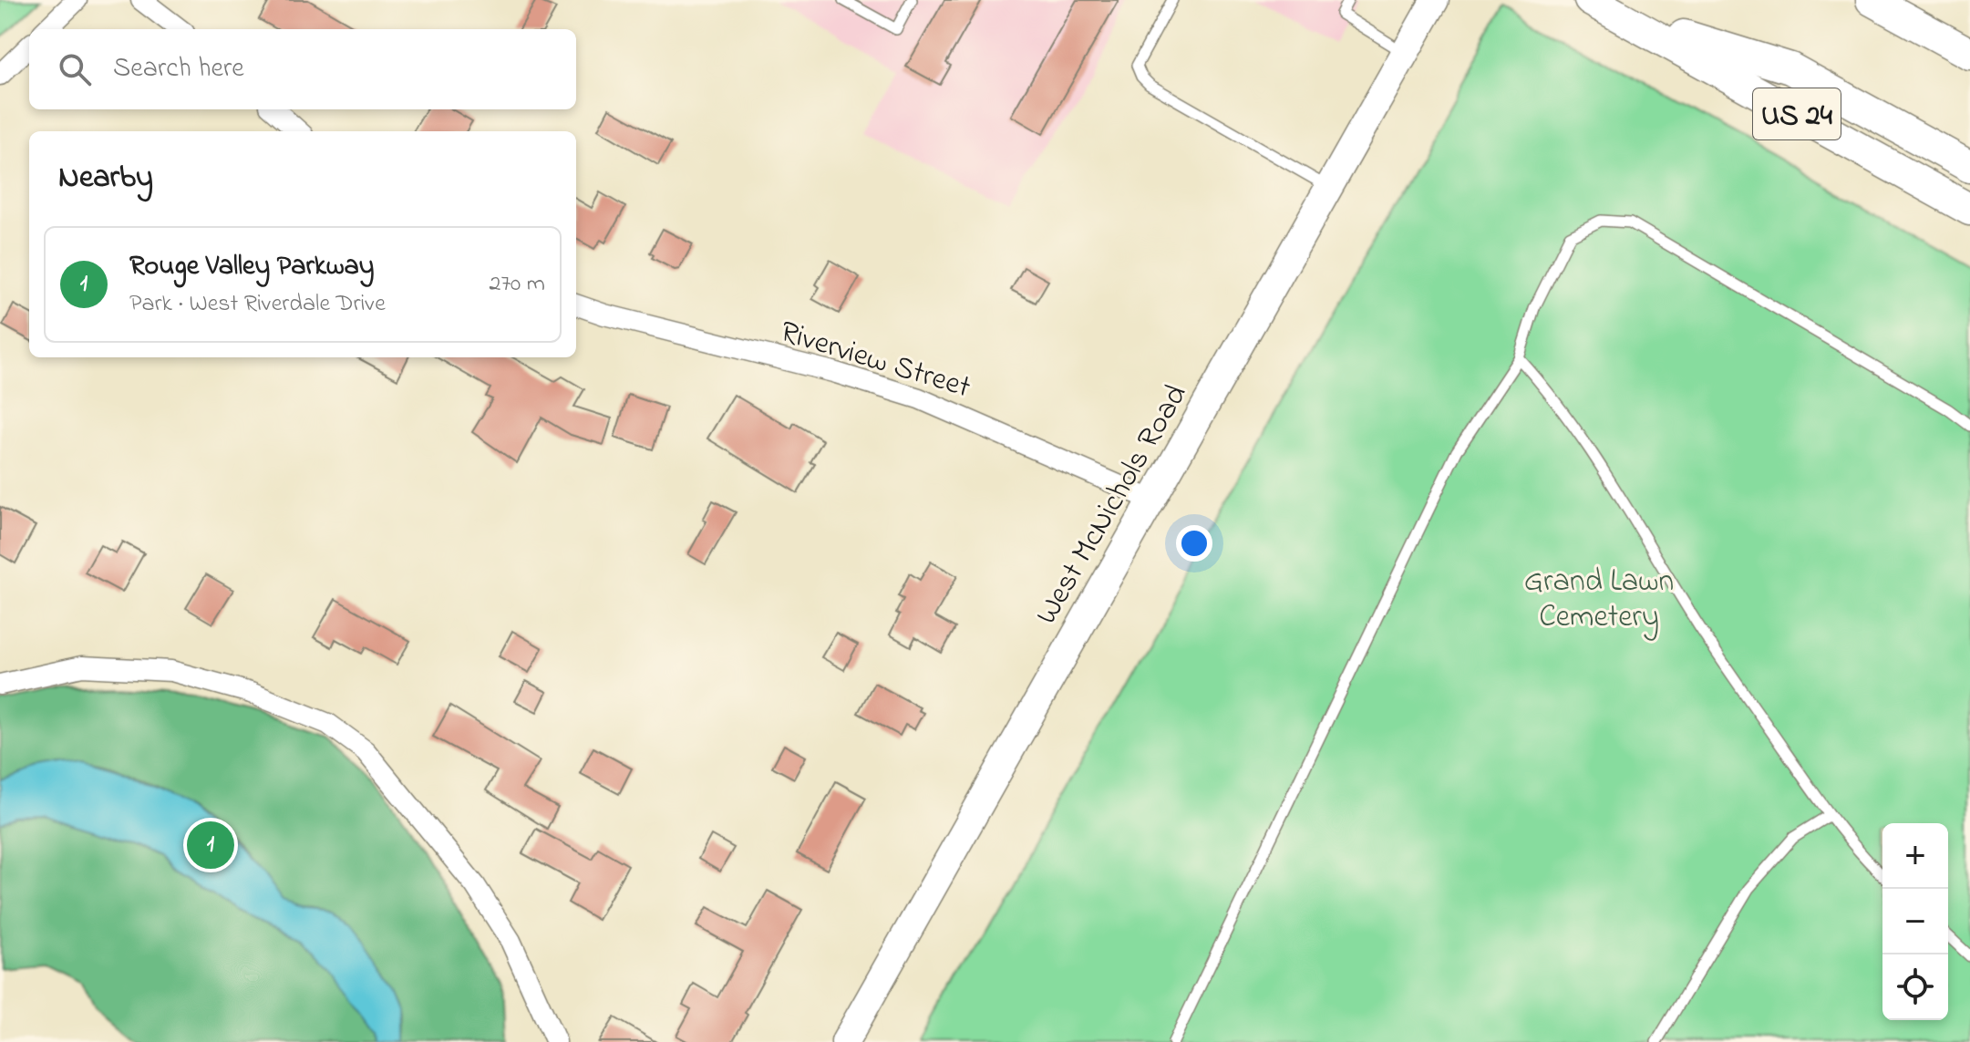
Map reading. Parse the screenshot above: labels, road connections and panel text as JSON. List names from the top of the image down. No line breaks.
{"streets":{"main road":["US 24","West McNichols Road"],"street":["Riverview Street"]},"crossings":[["Riverview Street","West McNichols Road"]],"parks":["Grand Lawn Cemetery"],"page":{"search":"Search here","heading":"Nearby","list":[{"mark":"1","name":"Rouge Valley Parkway","note":"Park · West Riverdale Drive","value":"270 m"}],"pins":"1","map_buttons":["+","−"]}}
